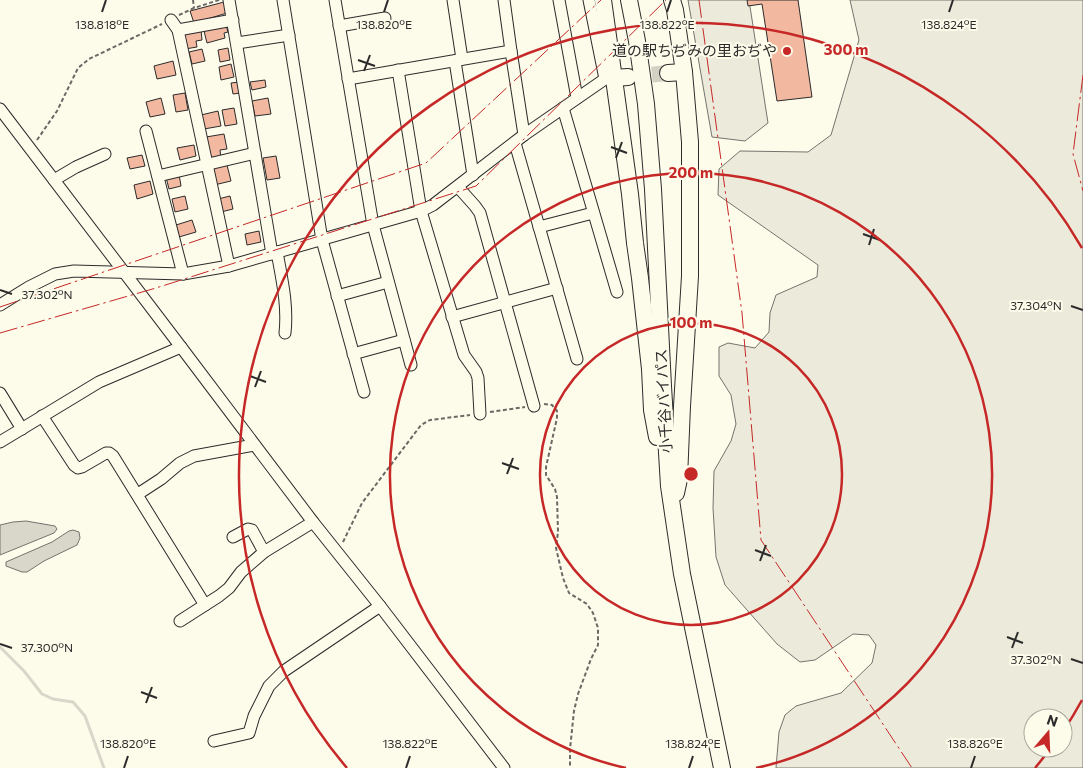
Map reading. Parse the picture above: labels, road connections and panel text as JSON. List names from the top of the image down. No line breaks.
{"streets":{"highway":["小千谷バイパス"]},"places":["道の駅ちぢみの里おぢや"],"north":"top","coordinates":["138.818°E","138.820°E","138.822°E","138.824°E","37.302°N","37.304°N","37.300°N","138.826°E"],"rings":["300 m","200 m","100 m"]}
